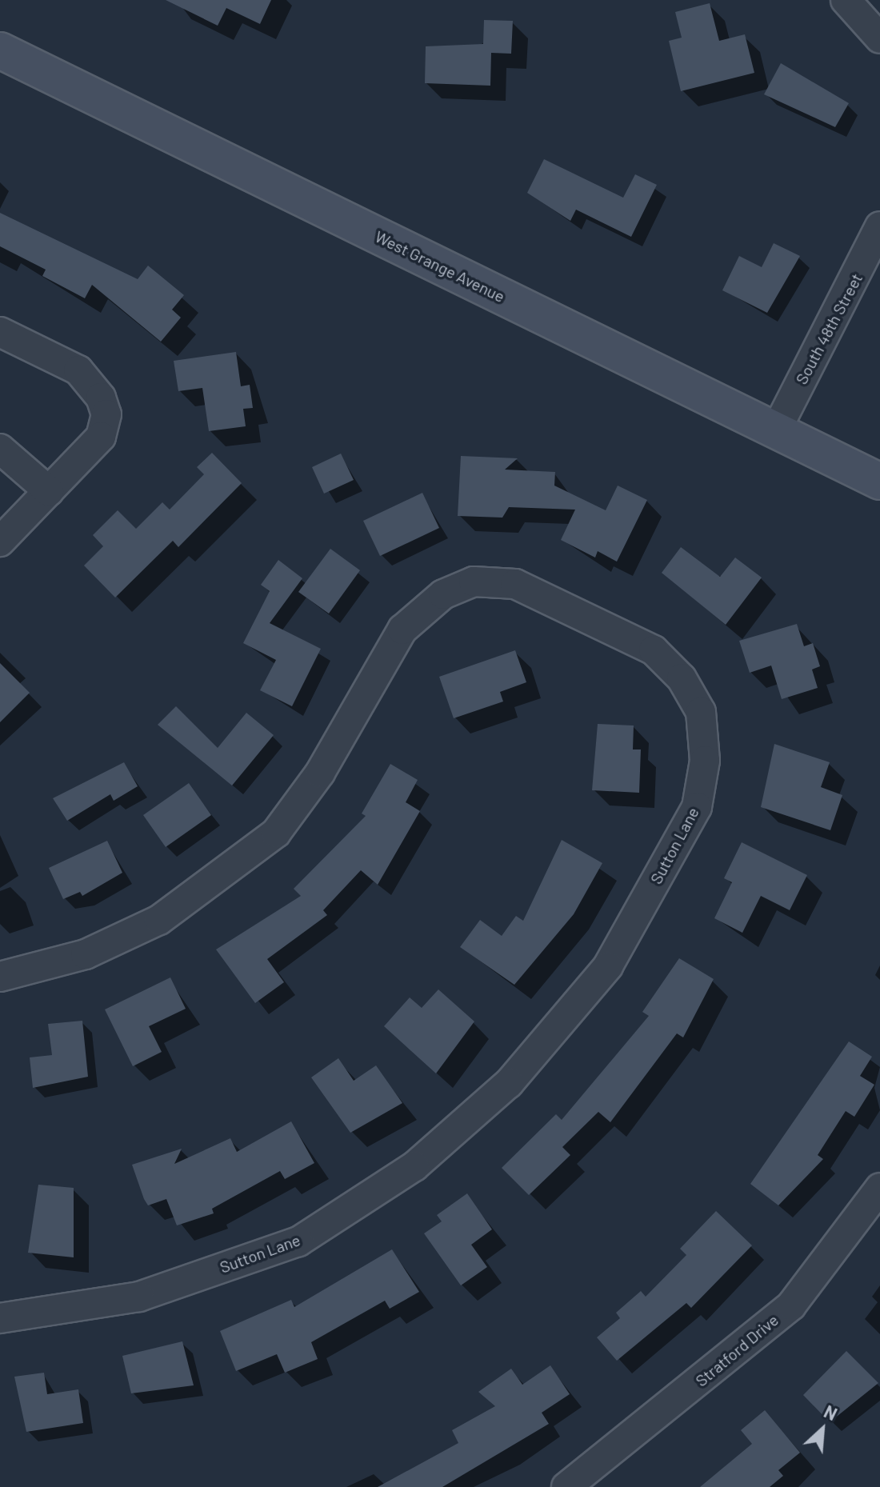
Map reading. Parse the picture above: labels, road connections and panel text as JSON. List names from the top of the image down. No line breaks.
{"streets":{"street":["West Grange Avenue","South 48th Street","Sutton Lane","Stratford Drive"]},"crossings":[["West Grange Avenue","South 48th Street"]],"north":"top right"}
